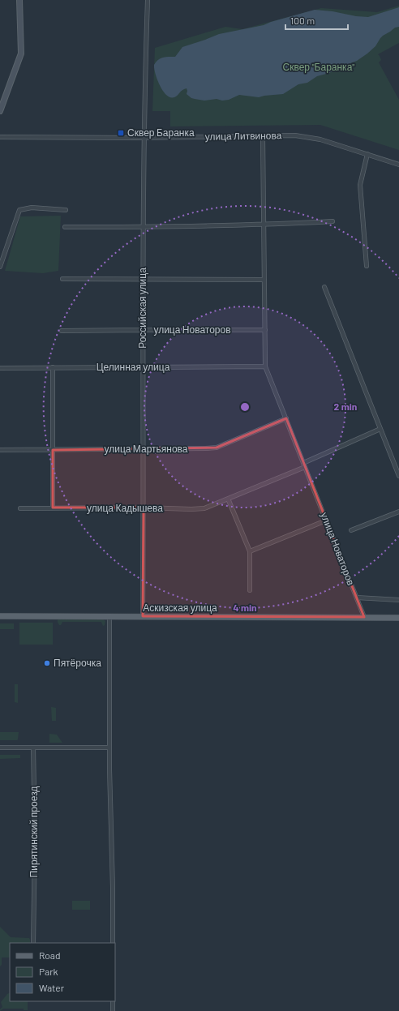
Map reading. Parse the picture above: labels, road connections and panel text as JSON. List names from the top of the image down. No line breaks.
{"streets":{"main road":["Аскизская улица"],"street":["улица Литвинова","Российская улица","улица Новаторов","Целинная улица","улица Мартьянова","улица Кадышева","Пирятинский проезд"]},"crossings":[["улица Литвинова","Российская улица"],["улица Литвинова","улица Новаторов"],["Российская улица","улица Новаторов"],["Российская улица","Целинная улица"],["Российская улица","улица Мартьянова"],["Российская улица","улица Кадышева"],["Российская улица","Аскизская улица"],["улица Новаторов","Целинная улица"],["улица Новаторов","улица Мартьянова"],["улица Новаторов","улица Кадышева"],["улица Новаторов","Аскизская улица"]],"parks":["Сквер \"Баранка\""],"places":{"transit":["Сквер Баранка"],"other":["Пятёрочка"]},"legend":["Road","Park","Water"],"scale_bar":"100 m","rings":["2 min","4 min"]}
